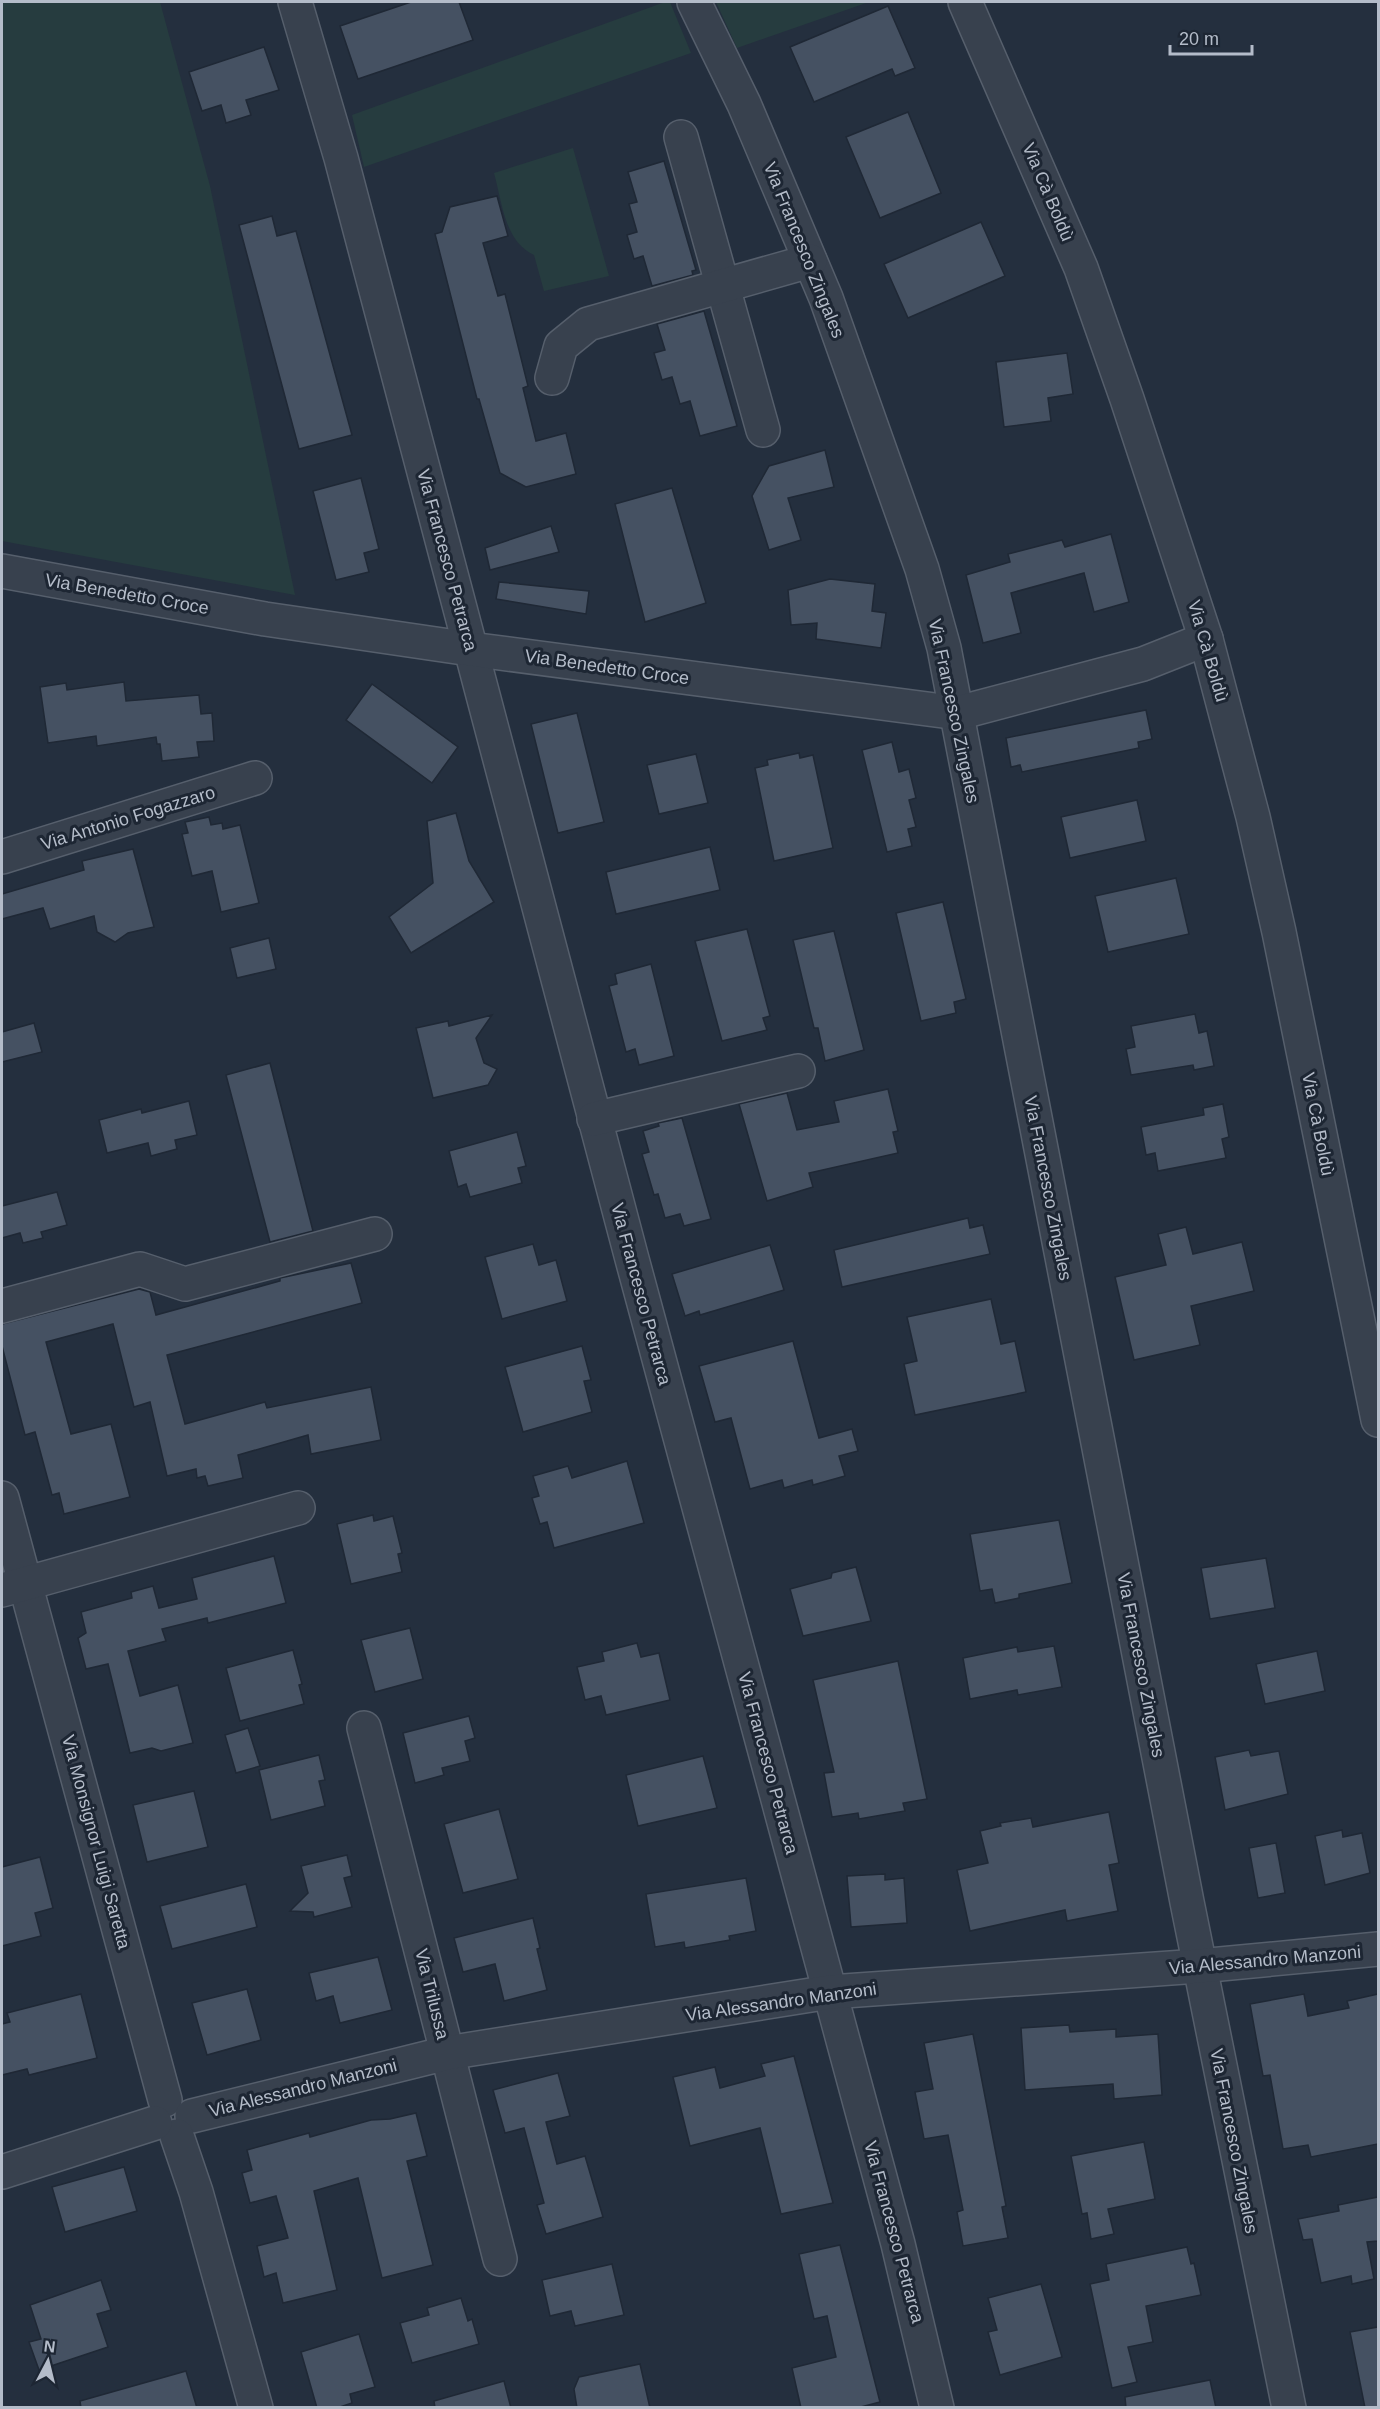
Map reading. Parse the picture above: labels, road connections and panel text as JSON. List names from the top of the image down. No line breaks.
{"streets":{"street":["Via Cà Boldù","Via Francesco Zingales","Via Francesco Petrarca","Via Benedetto Croce","Via Antonio Fogazzaro","Via Monsignor Luigi Saretta","Via Alessandro Manzoni","Via Trilussa"]},"crossings":[["Via Cà Boldù","Via Benedetto Croce"],["Via Francesco Zingales","Via Benedetto Croce"],["Via Francesco Zingales","Via Alessandro Manzoni"],["Via Francesco Petrarca","Via Benedetto Croce"],["Via Francesco Petrarca","Via Alessandro Manzoni"],["Via Monsignor Luigi Saretta","Via Alessandro Manzoni"],["Via Alessandro Manzoni","Via Trilussa"]],"scale_bar":"20 m","north":"top"}
